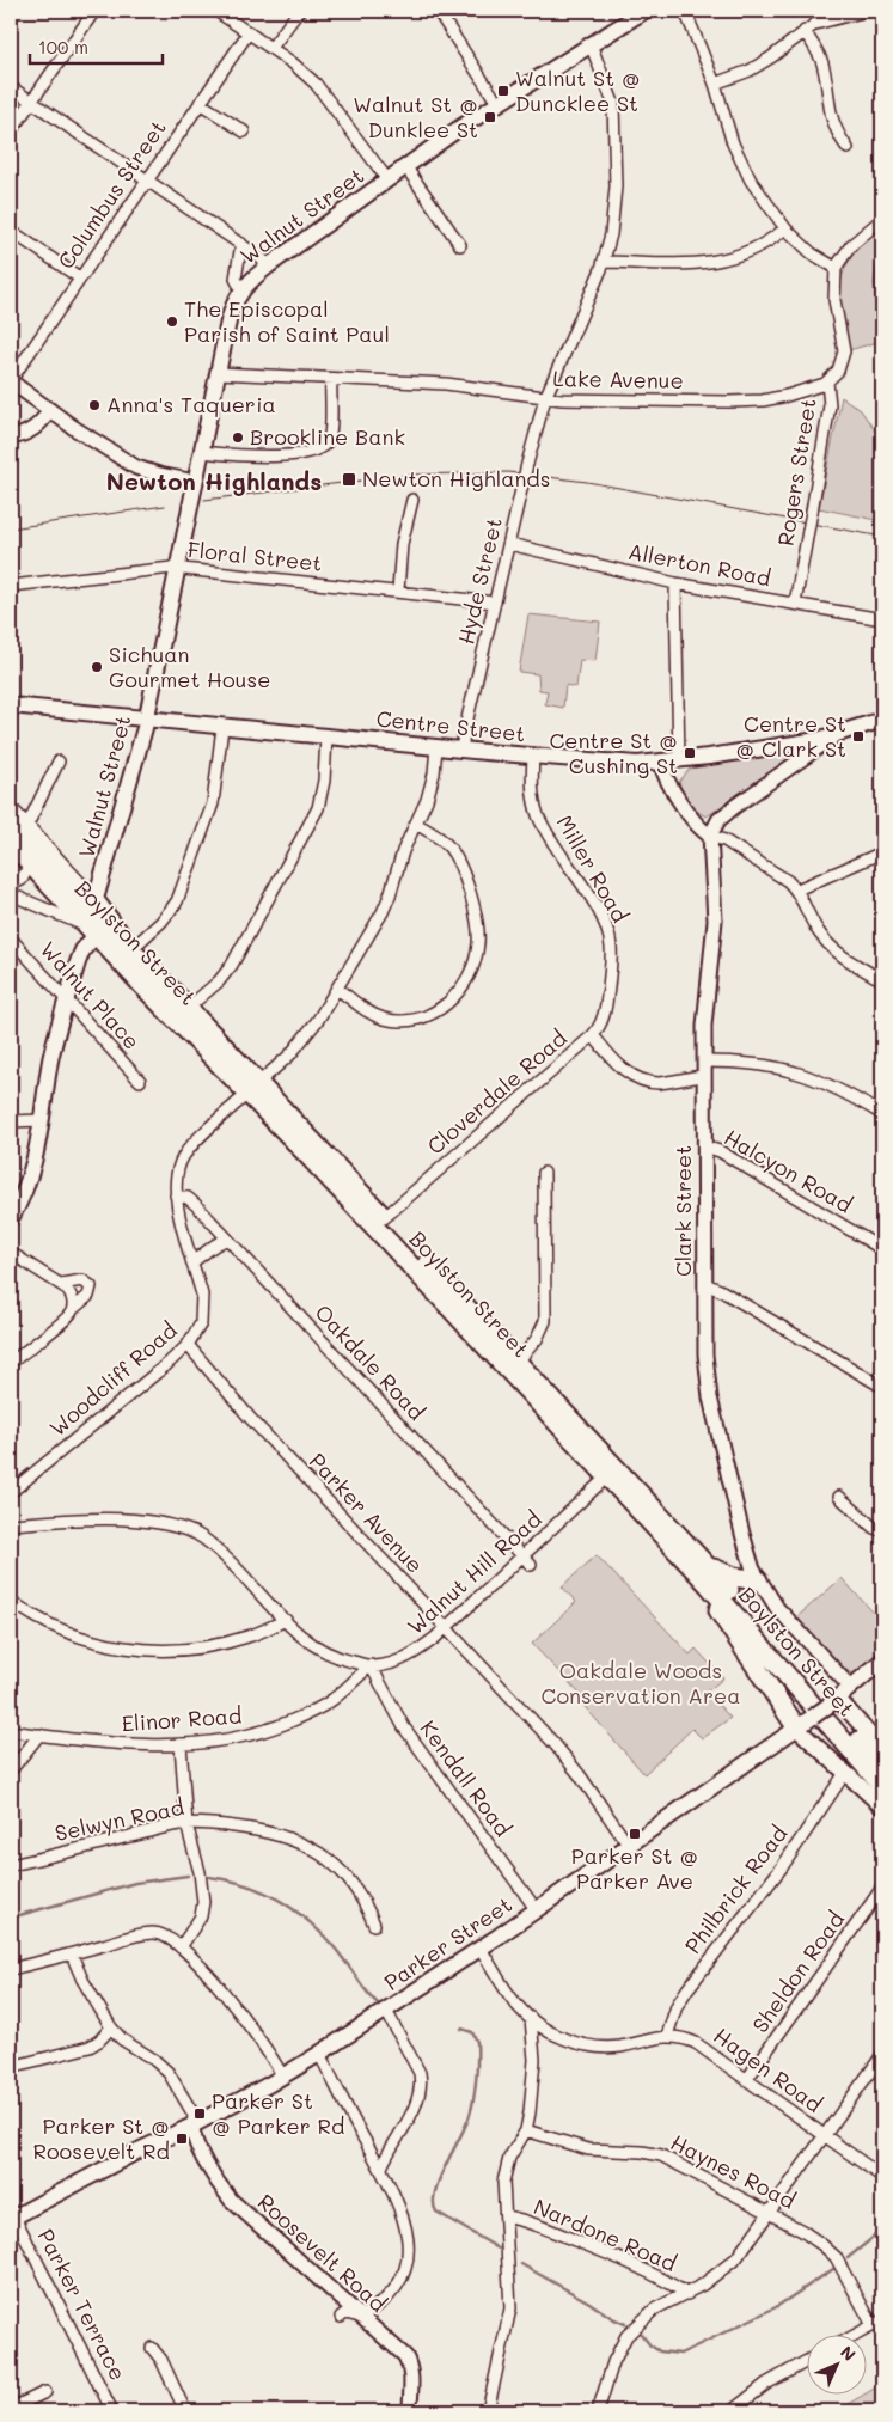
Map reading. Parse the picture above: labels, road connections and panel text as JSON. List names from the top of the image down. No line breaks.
{"streets":{"highway":["Boylston Street"],"main road":["Walnut Street","Centre Street","Parker Street"],"street":["Columbus Street","Lake Avenue","Rogers Street","Floral Street","Allerton Road","Hyde Street","Miller Road","Walnut Place","Cloverdale Road","Halcyon Road","Clark Street","Oakdale Road","Woodcliff Road","Parker Avenue","Walnut Hill Road","Elinor Road","Kendall Road","Selwyn Road","Philbrick Road","Sheldon Road","Hagen Road","Haynes Road","Nardone Road","Roosevelt Road","Parker Terrace"]},"crossings":[["Walnut Street","Lake Avenue"],["Walnut Street","Floral Street"],["Walnut Street","Hyde Street"],["Walnut Street","Centre Street"],["Lake Avenue","Rogers Street"],["Lake Avenue","Hyde Street"],["Rogers Street","Allerton Road"],["Floral Street","Hyde Street"],["Allerton Road","Hyde Street"],["Hyde Street","Centre Street"],["Centre Street","Miller Road"],["Centre Street","Woodcliff Road"],["Miller Road","Cloverdale Road"],["Boylston Street","Cloverdale Road"],["Boylston Street","Clark Street"],["Boylston Street","Woodcliff Road"],["Boylston Street","Walnut Hill Road"],["Boylston Street","Parker Street"],["Cloverdale Road","Clark Street"],["Halcyon Road","Clark Street"],["Oakdale Road","Woodcliff Road"],["Oakdale Road","Walnut Hill Road"],["Woodcliff Road","Parker Avenue"],["Parker Avenue","Walnut Hill Road"],["Parker Avenue","Parker Street"],["Walnut Hill Road","Elinor Road"],["Walnut Hill Road","Kendall Road"],["Elinor Road","Kendall Road"],["Kendall Road","Parker Street"],["Philbrick Road","Hagen Road"],["Parker Street","Hagen Road"],["Parker Street","Roosevelt Road"],["Parker Street","Parker Terrace"],["Sheldon Road","Hagen Road"]],"districts":["Newton Highlands"],"parks":["Oakdale Woods Conservation Area"],"places":{"transit":["Walnut St @ Duncklee St","Walnut St @ Dunklee St","Newton Highlands","Centre St @ Clark St","Centre St @ Cushing St","Parker St @ Parker Ave","Parker St @ Parker Rd","Parker St @ Roosevelt Rd"],"other":["The Episcopal Parish of Saint Paul","Anna's Taqueria","Brookline Bank","Sichuan Gourmet House"]},"scale_bar":"100 m","north":"top right"}
